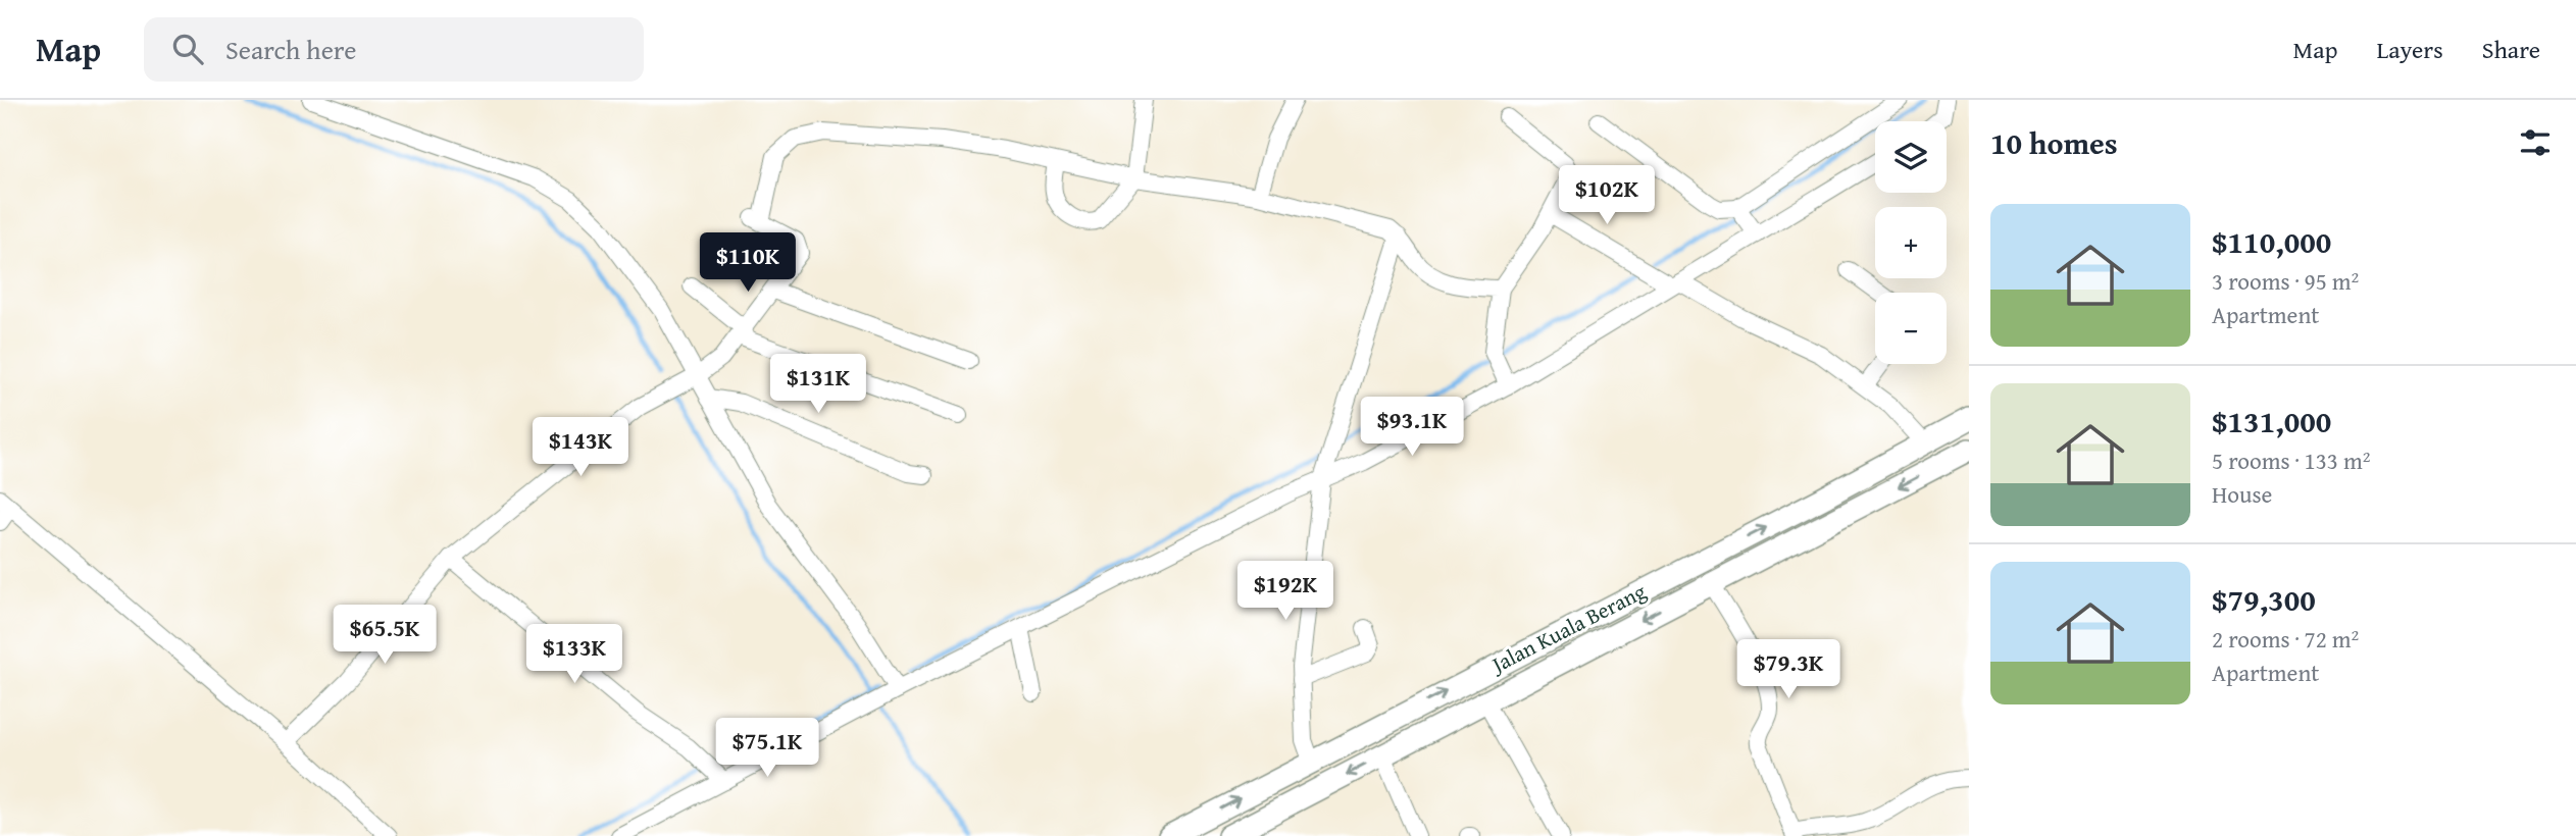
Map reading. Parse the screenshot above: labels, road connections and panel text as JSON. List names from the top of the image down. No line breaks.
{"streets":{"highway":["Jalan Kuala Berang"]},"page":{"header":"Map","search":"Search here","nav":["Map","Layers","Share"],"heading":"10 homes","map_buttons":["+","−"],"price":["$102K","$110K","$131K","$93.1K","$143K","$192K","$65.5K","$133K","$79.3K","$75.1K"],"list":[{"name":"$110,000","note":"3 rooms · 95 m² · Apartment"},{"name":"$131,000","note":"5 rooms · 133 m² · House"},{"name":"$79,300","note":"2 rooms · 72 m² · Apartment"}]}}
